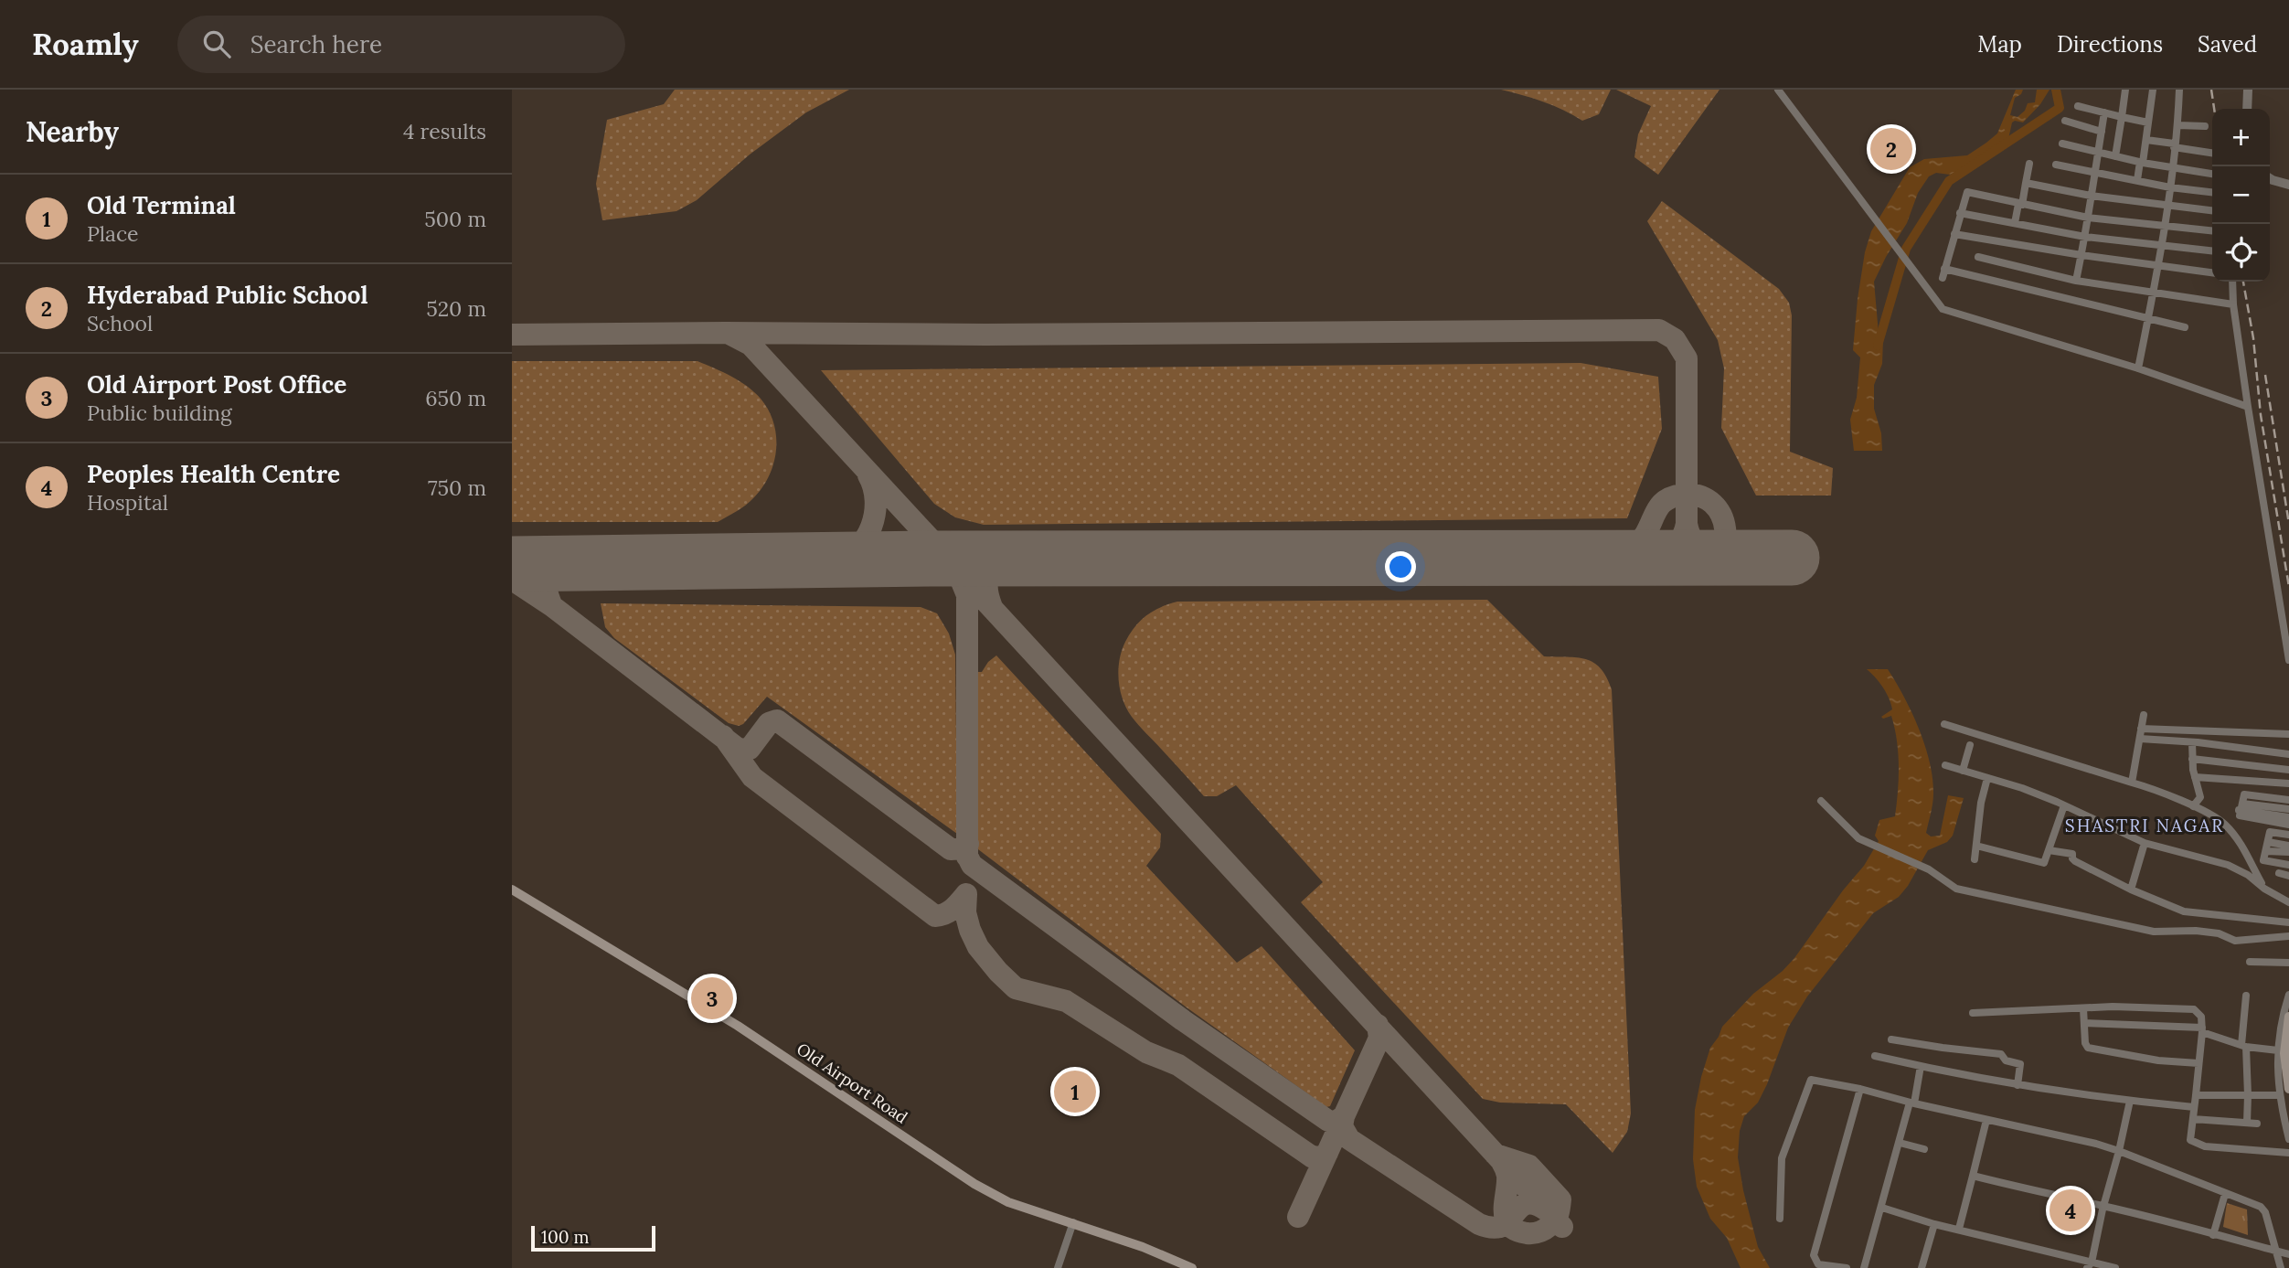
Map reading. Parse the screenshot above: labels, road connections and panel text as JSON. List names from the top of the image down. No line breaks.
{"streets":{"main road":["Old Airport Road"]},"districts":["SHASTRI NAGAR"],"scale_bar":"100 m","page":{"header":"Roamly","search":"Search here","nav":["Map","Directions","Saved"],"heading":["Nearby","4 results"],"map_buttons":["+","−"],"pins":["2","3","1","4"],"list":[{"mark":"1","name":"Old Terminal","note":"Place","value":"500 m"},{"mark":"2","name":"Hyderabad Public School","note":"School","value":"520 m"},{"mark":"3","name":"Old Airport Post Office","note":"Public building","value":"650 m"},{"mark":"4","name":"Peoples Health Centre","note":"Hospital","value":"750 m"}],"scale":"100 m"}}
